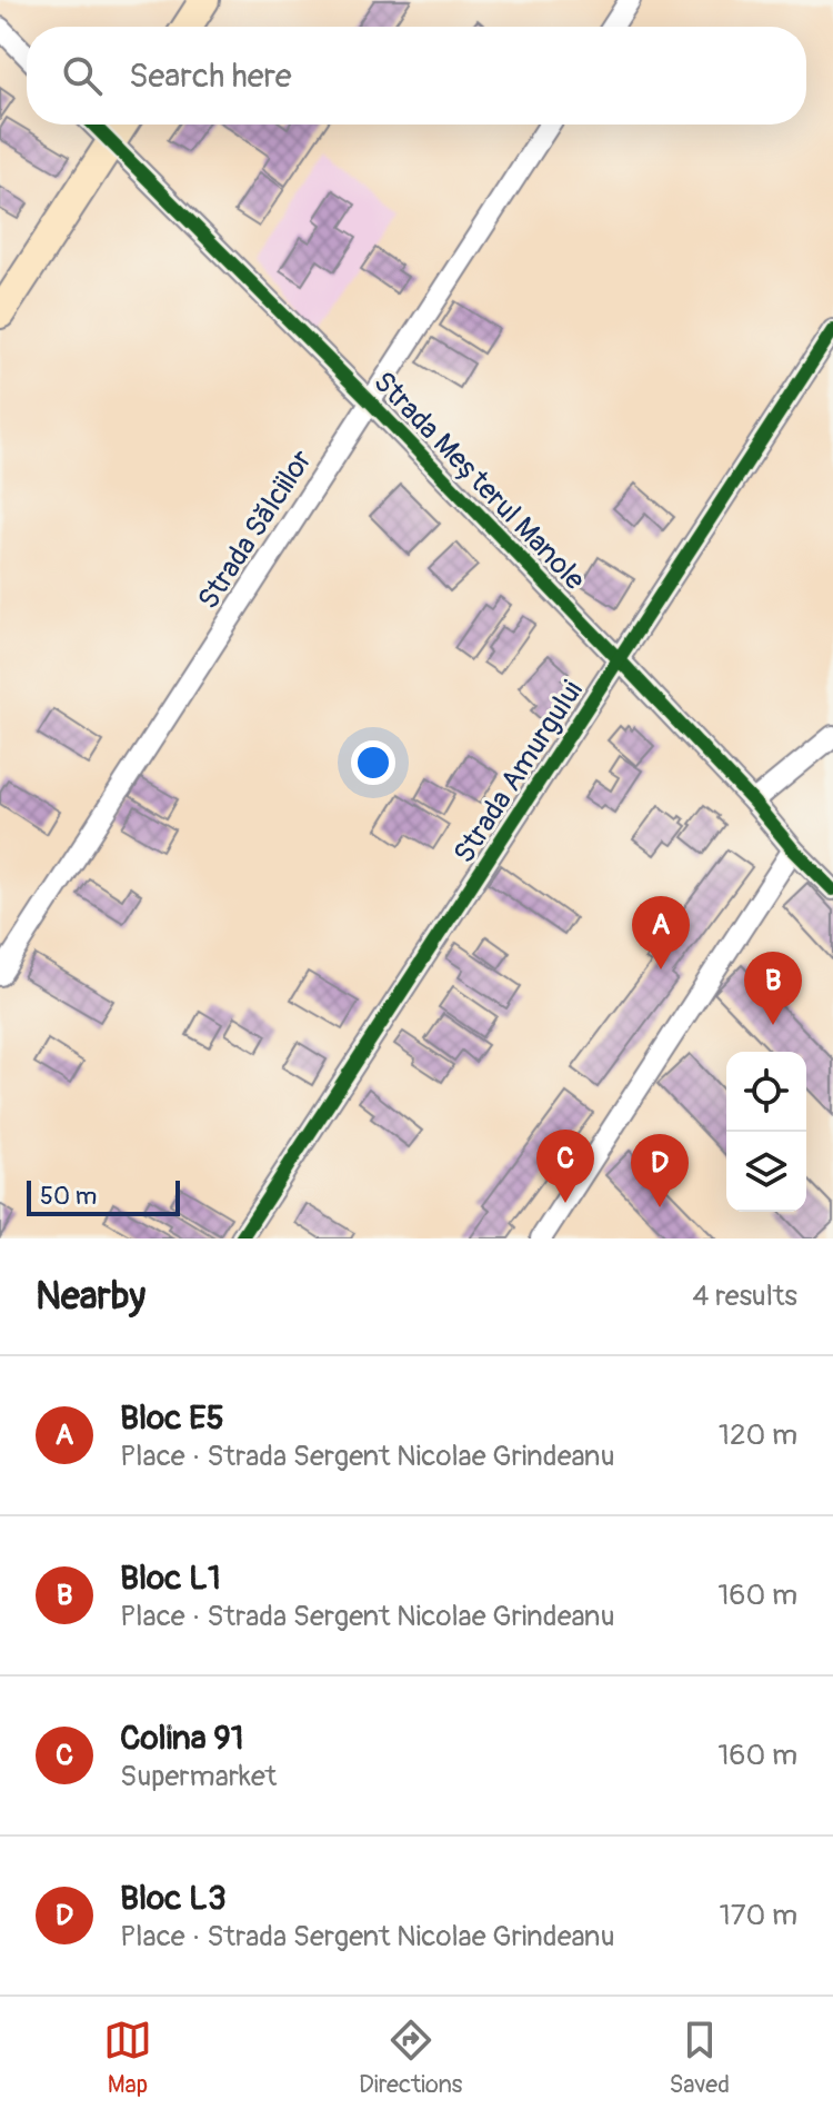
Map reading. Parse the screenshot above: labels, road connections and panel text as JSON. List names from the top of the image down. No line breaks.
{"streets":{"street":["Strada Meșterul Manole","Strada Sălciilor","Strada Amurgului"]},"crossings":[["Strada Meșterul Manole","Strada Sălciilor"],["Strada Meșterul Manole","Strada Amurgului"]],"scale_bar":"50 m","page":{"search":"Search here","pins":["A","B","C","D"],"scale":"50 m","heading":["Nearby","4 results"],"list":[{"mark":"A","name":"Bloc E5","note":"Place · Strada Sergent Nicolae Grindeanu","value":"120 m"},{"mark":"B","name":"Bloc L1","note":"Place · Strada Sergent Nicolae Grindeanu","value":"160 m"},{"mark":"C","name":"Colina 91","note":"Supermarket","value":"160 m"},{"mark":"D","name":"Bloc L3","note":"Place · Strada Sergent Nicolae Grindeanu","value":"170 m"}],"nav":["Map","Directions","Saved"]}}
